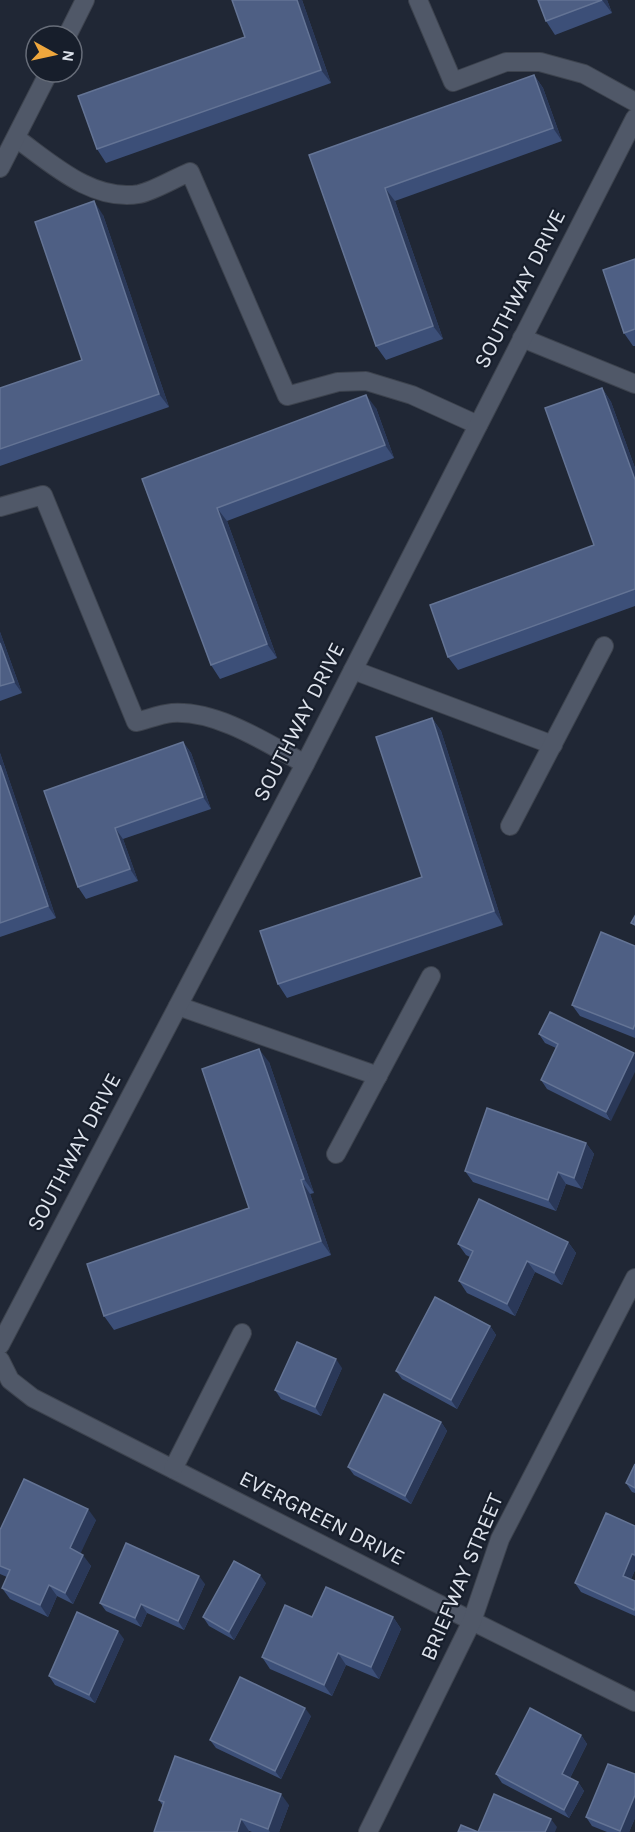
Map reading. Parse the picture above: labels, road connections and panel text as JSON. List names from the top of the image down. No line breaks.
{"streets":{"street":["SOUTHWAY DRIVE","EVERGREEN DRIVE","BRIEFWAY STREET"]},"crossings":[["EVERGREEN DRIVE","BRIEFWAY STREET"]],"north":"right"}
